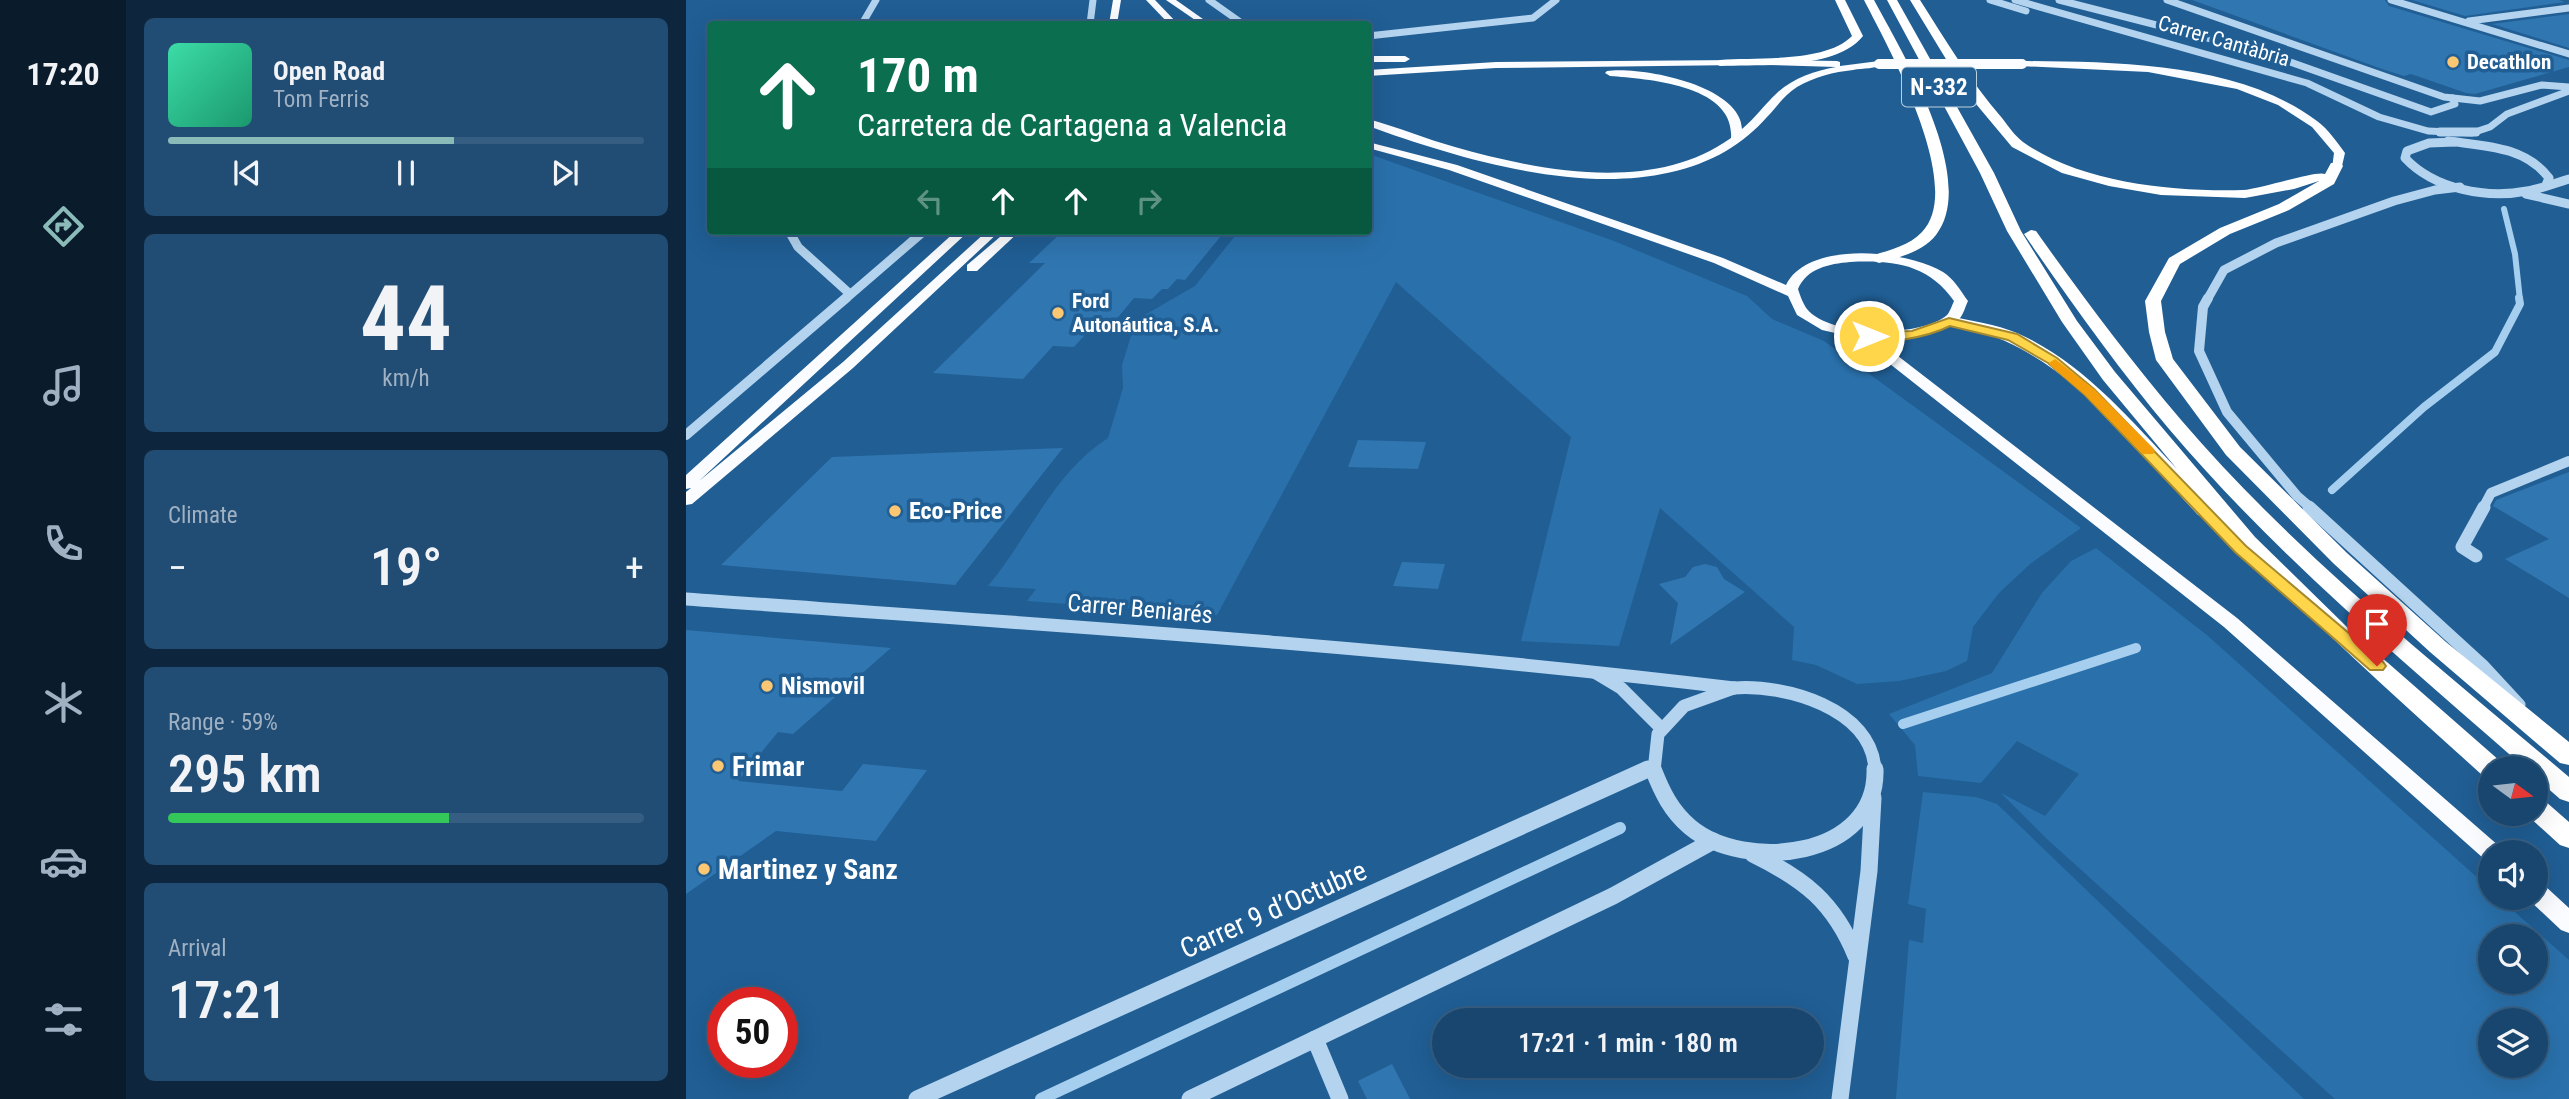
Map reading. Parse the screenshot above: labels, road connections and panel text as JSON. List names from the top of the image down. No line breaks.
{"streets":{"highway":["N-332"],"street":["Carrer Cantàbria","Carrer Beniarés","Carrer 9 d’Octubre"]},"crossings":[["Carrer Beniarés","Carrer 9 d’Octubre"]],"places":["Decathlon","Ford Autonáutica, S.A.","Eco-Price","Nismovil","Frimar","Martinez y Sanz"],"north":"right","page":{"tabs":"17:20","turn":["170 m","Carretera de Cartagena a Valencia"],"song":["Open Road","Tom Ferris"],"tile":[["44","km/h"],"Climate",["Range · 59%","295 km"],["Arrival","17:21"]],"heat":["−","19°","+"],"limit":"50","trip":"17:21 · 1 min · 180 m"}}
